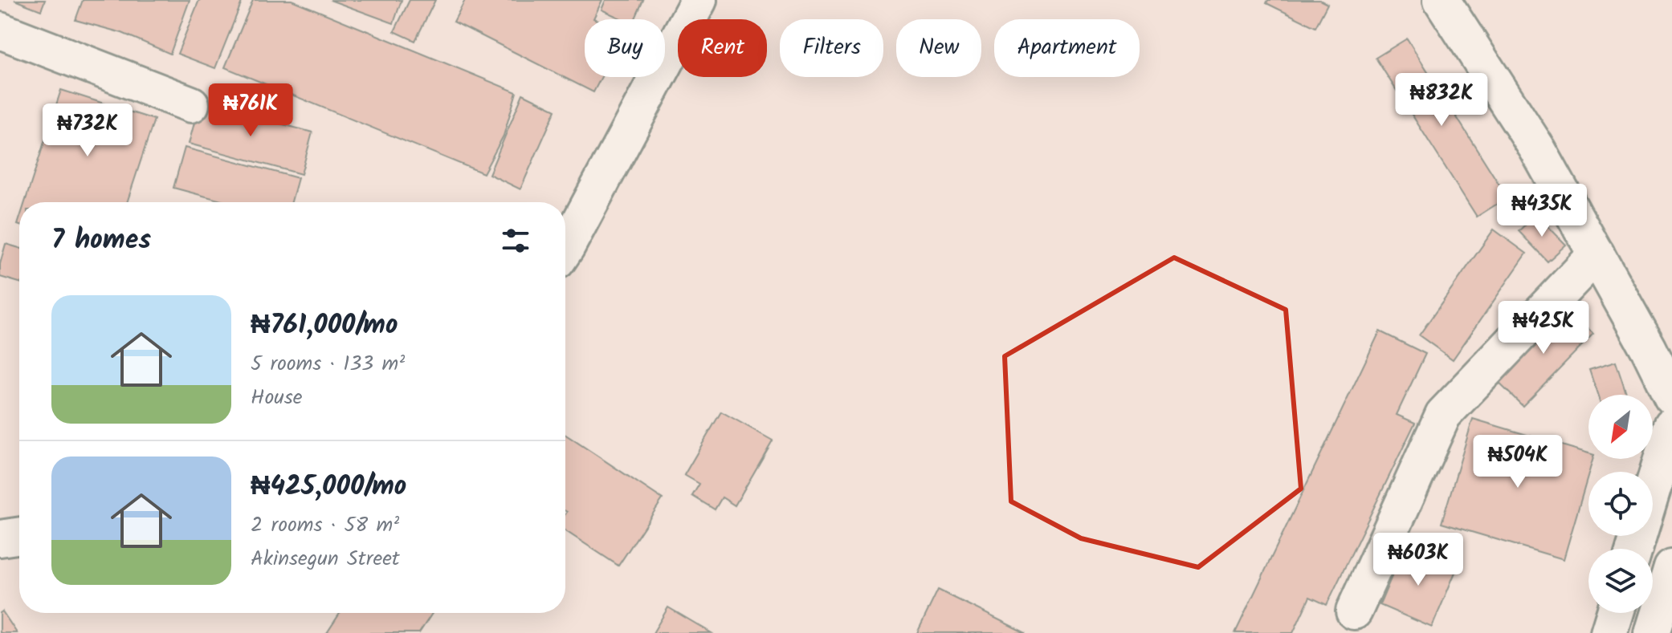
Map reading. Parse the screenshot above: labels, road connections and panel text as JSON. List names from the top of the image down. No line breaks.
{"north":"bottom left","page":{"chip":["Buy","Rent","Filters","New","Apartment"],"price":["₦832K","₦761K","₦732K","₦435K","₦425K","₦504K","₦603K"],"heading":"7 homes","list":[{"name":"₦761,000/mo","note":"5 rooms · 133 m² · House"},{"name":"₦425,000/mo","note":"2 rooms · 58 m² · Akinsegun Street"}]}}
